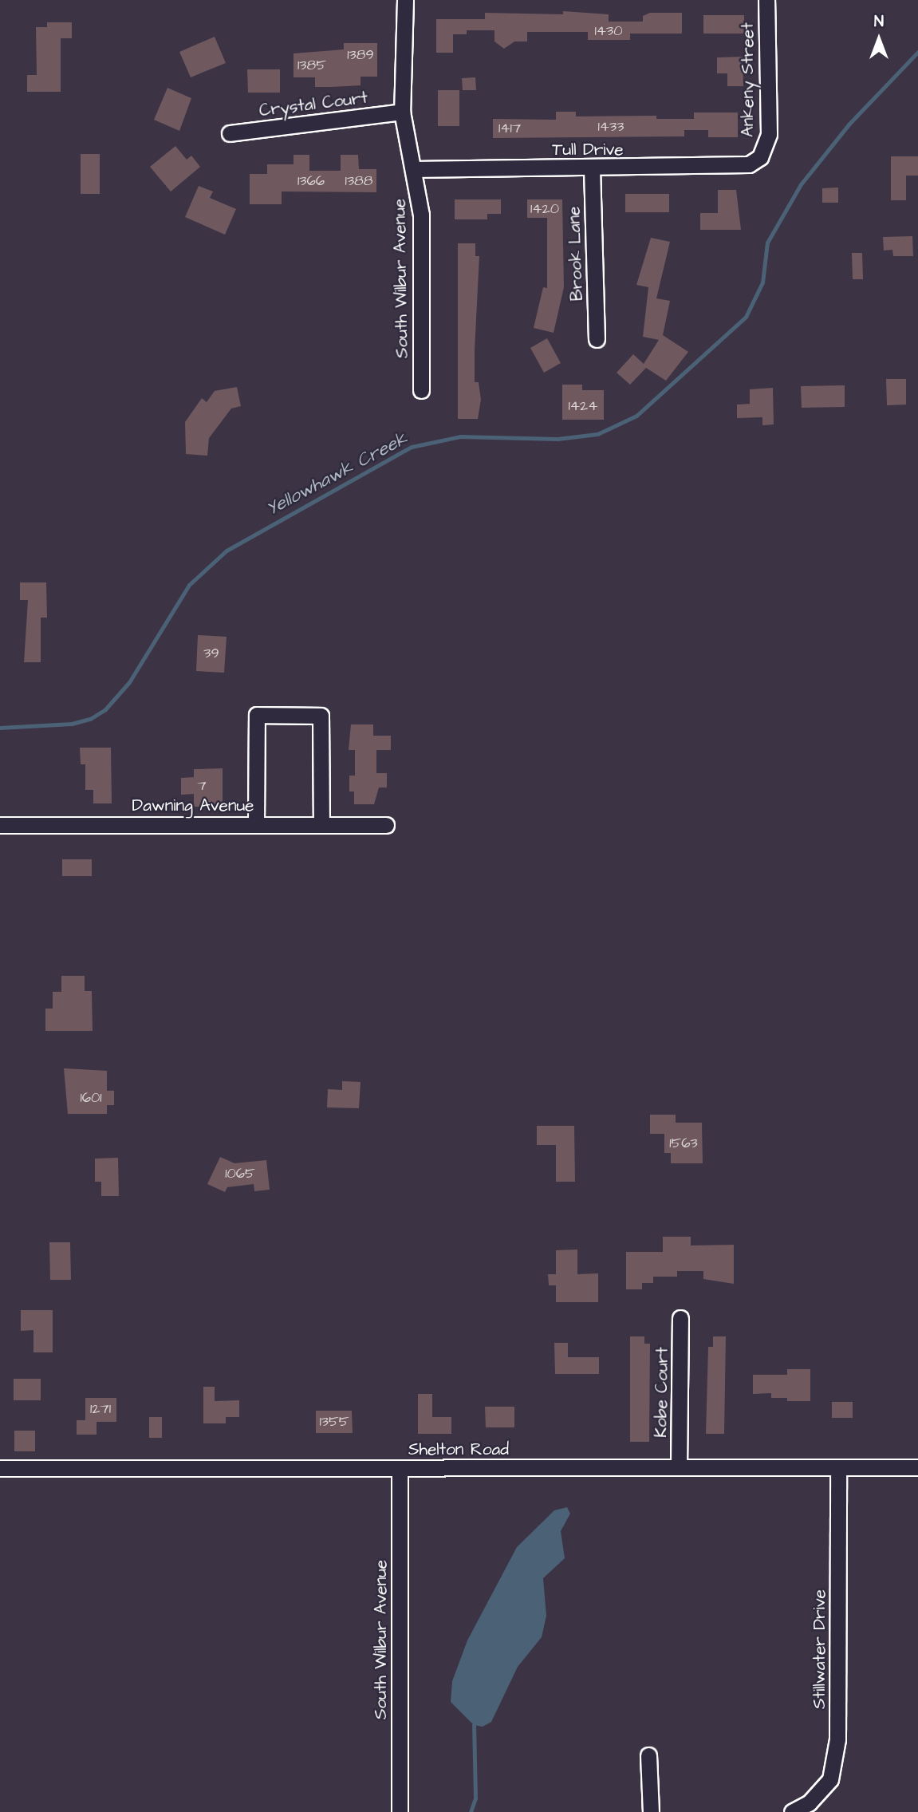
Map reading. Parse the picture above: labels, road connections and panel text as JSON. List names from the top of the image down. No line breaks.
{"streets":{"street":["Ankeny Street","Crystal Court","Tull Drive","Brook Lane","South Wilbur Avenue","Dawning Avenue","Kobe Court","Shelton Road","Stillwater Drive"]},"crossings":[["Ankeny Street","Tull Drive"],["Crystal Court","South Wilbur Avenue"],["Tull Drive","Brook Lane"],["Tull Drive","South Wilbur Avenue"],["South Wilbur Avenue","Shelton Road"],["Kobe Court","Shelton Road"],["Shelton Road","Stillwater Drive"]],"water":["Yellowhawk Creek"],"house_numbers":["1430","1389","1385","1433","1417","1366","1388","1420","1424","39","7","1601","1563","1065","1271","1355"],"north":"top"}
